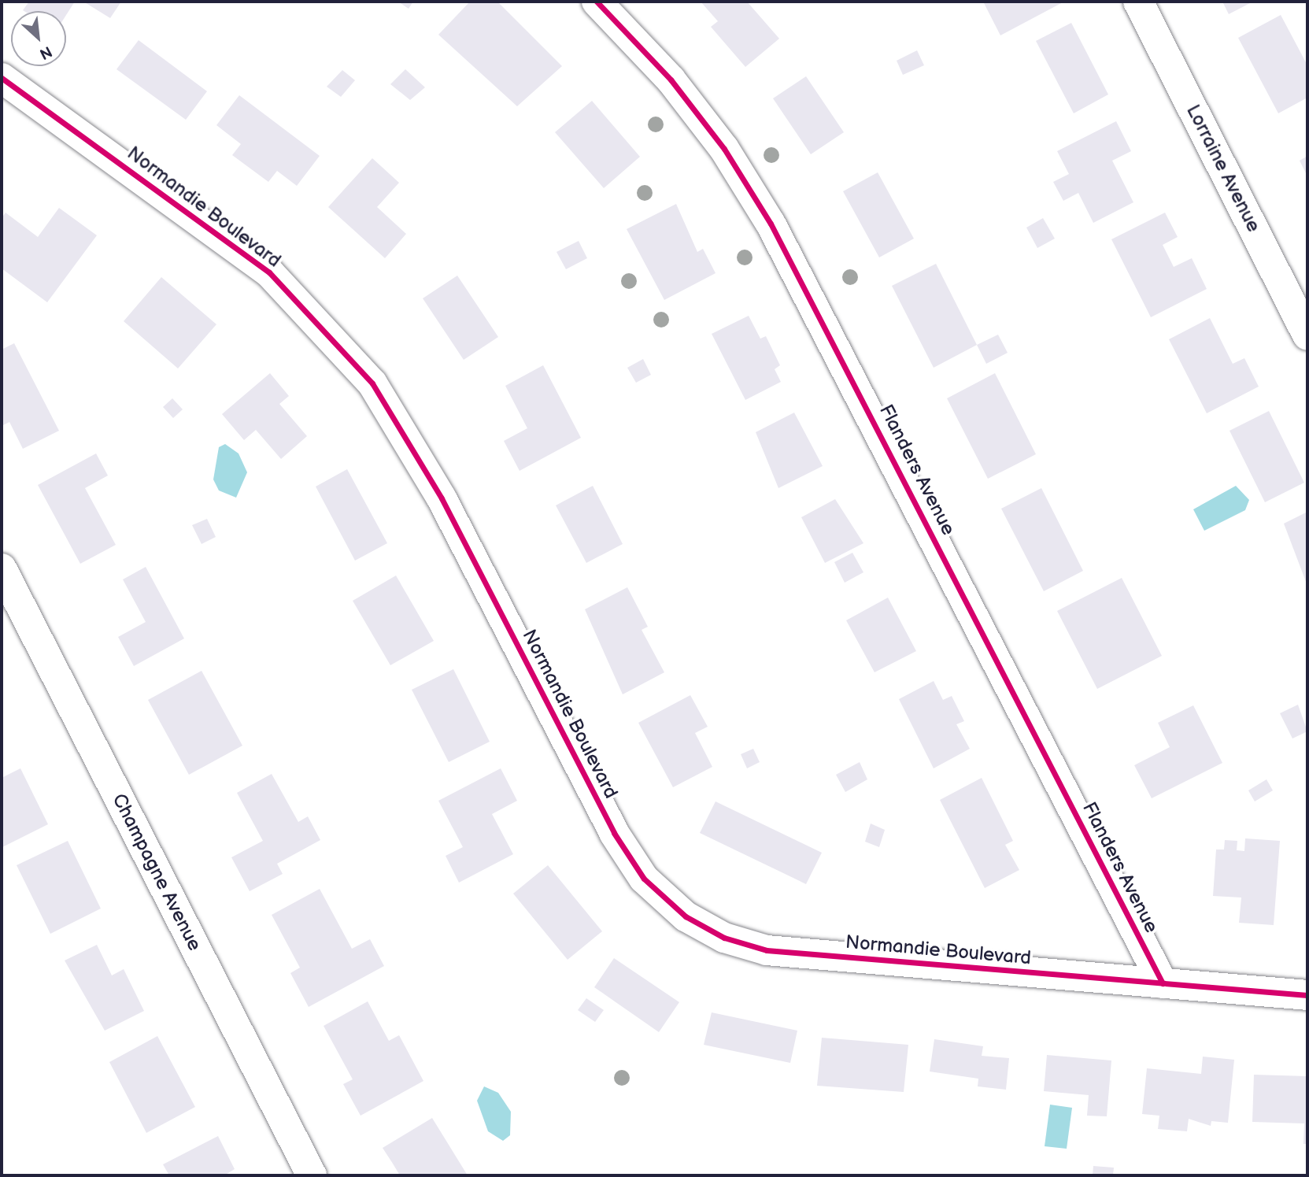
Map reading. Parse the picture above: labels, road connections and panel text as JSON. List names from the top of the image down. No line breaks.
{"streets":{"street":["Lorraine Avenue","Normandie Boulevard","Flanders Avenue","Champagne Avenue"]},"crossings":[["Normandie Boulevard","Flanders Avenue"]],"north":"bottom right"}
